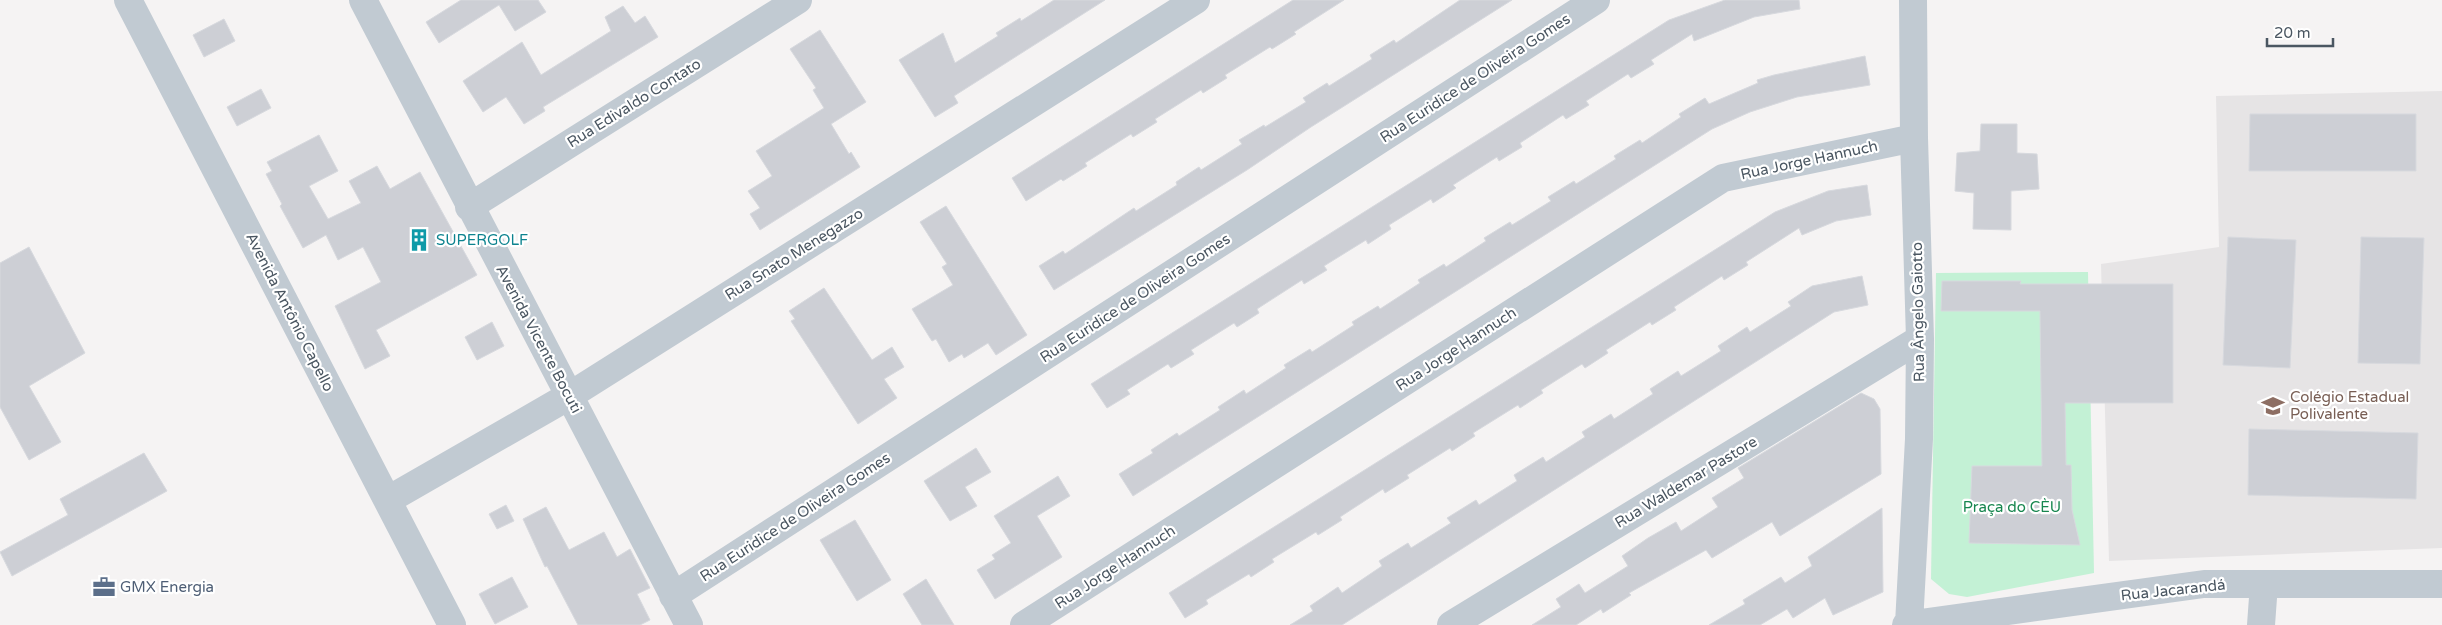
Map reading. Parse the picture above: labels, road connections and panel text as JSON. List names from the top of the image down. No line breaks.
{"streets":{"street":["Rua Euridice de Oliveira Gomes","Rua Edivaldo Contato","Rua Jorge Hannuch","Rua Snato Menegazzo","Avenida Antônio Capello","Rua Ângelo Gaiotto","Avenida Vicente Bocuti","Rua Waldemar Pastore","Rua Jacarandá"]},"crossings":[["Rua Euridice de Oliveira Gomes","Avenida Vicente Bocuti"],["Rua Edivaldo Contato","Avenida Vicente Bocuti"],["Rua Jorge Hannuch","Rua Ângelo Gaiotto"],["Rua Snato Menegazzo","Avenida Antônio Capello"],["Rua Snato Menegazzo","Avenida Vicente Bocuti"],["Rua Ângelo Gaiotto","Rua Waldemar Pastore"],["Rua Ângelo Gaiotto","Rua Jacarandá"]],"parks":["Praça do CÈU"],"places":{"building":["SUPERGOLF"],"school or university":["Colégio Estadual Polivalente"],"office":["GMX Energia"]},"scale_bar":"20 m"}
